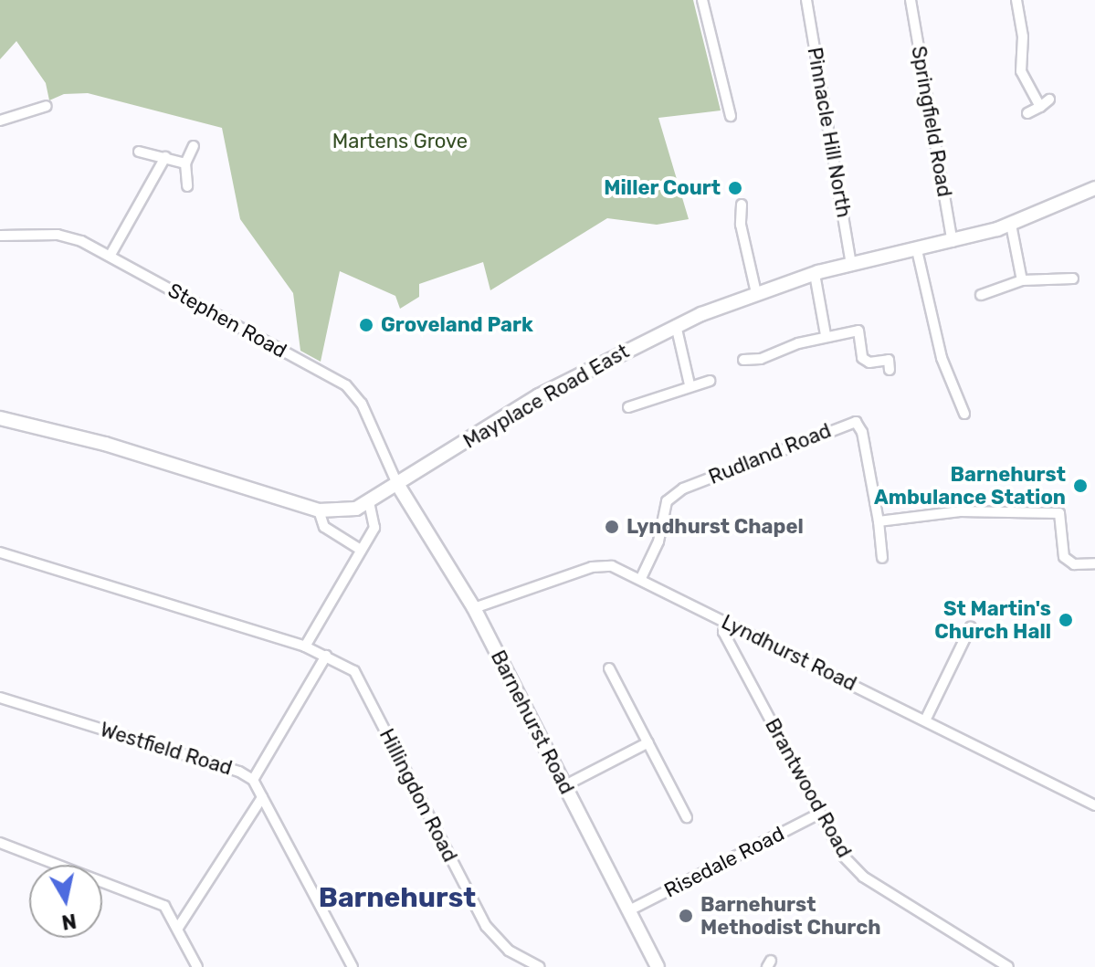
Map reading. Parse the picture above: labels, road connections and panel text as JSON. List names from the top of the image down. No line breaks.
{"streets":{"street":["Springfield Road","Pinnacle Hill North","Stephen Road","Mayplace Road East","Rudland Road","Lyndhurst Road","Barnehurst Road","Westfield Road","Brantwood Road","Hillingdon Road","Risedale Road"]},"crossings":[["Springfield Road","Mayplace Road East"],["Pinnacle Hill North","Mayplace Road East"],["Stephen Road","Mayplace Road East"],["Stephen Road","Barnehurst Road"],["Mayplace Road East","Barnehurst Road"],["Rudland Road","Lyndhurst Road"],["Lyndhurst Road","Barnehurst Road"],["Lyndhurst Road","Brantwood Road"],["Barnehurst Road","Risedale Road"],["Brantwood Road","Risedale Road"]],"districts":["Barnehurst"],"parks":["Martens Grove"],"places":["Miller Court","Groveland Park","Barnehurst Ambulance Station","Lyndhurst Chapel","St Martin's Church Hall","Barnehurst Methodist Church"],"north":"bottom"}
